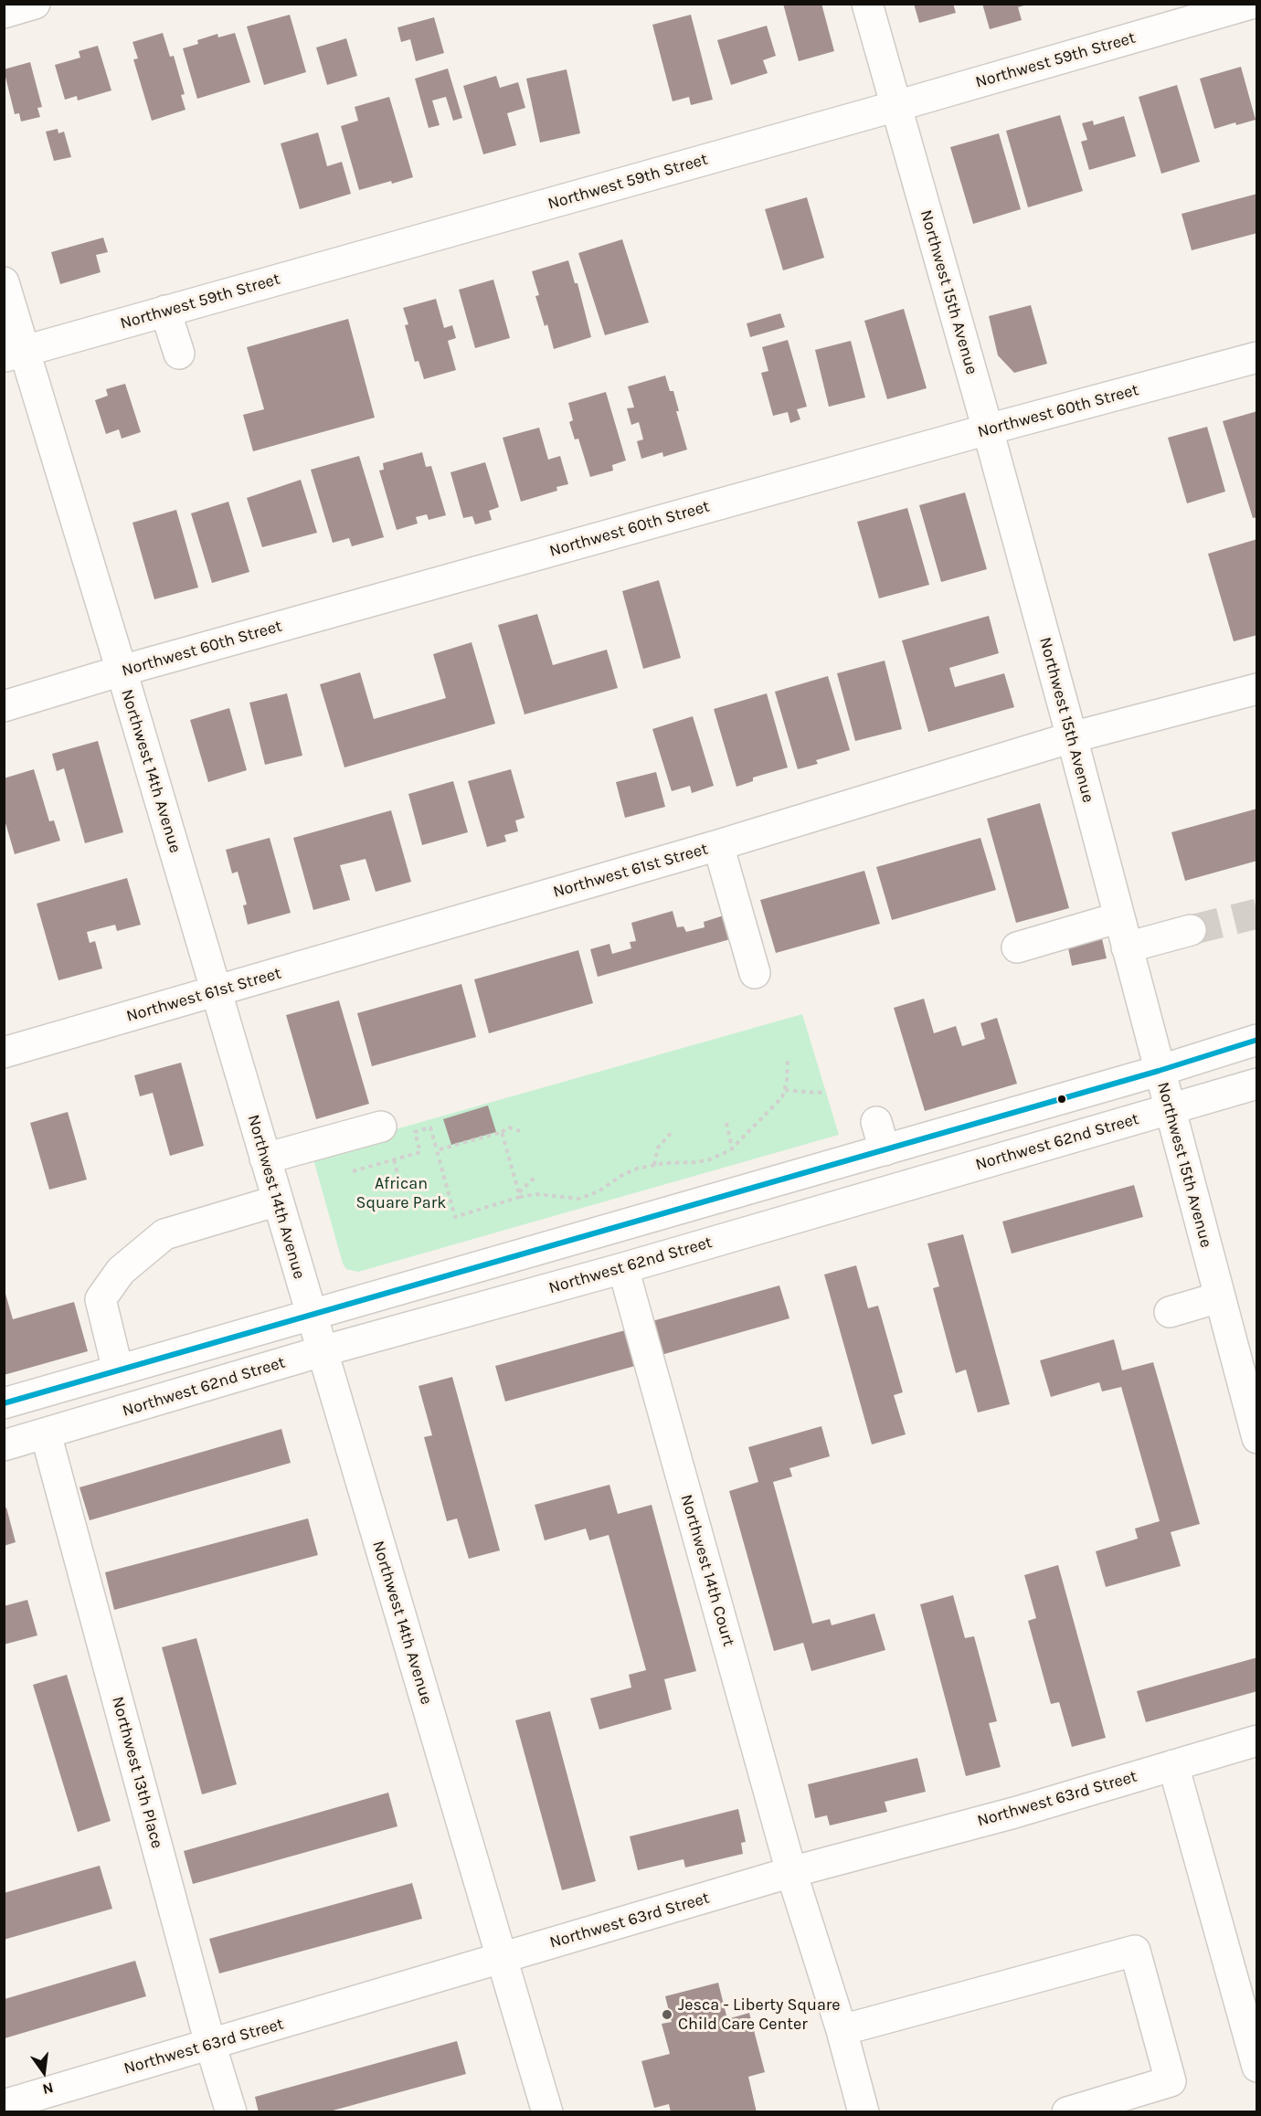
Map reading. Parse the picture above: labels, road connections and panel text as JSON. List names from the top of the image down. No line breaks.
{"streets":{"street":["Northwest 59th Street","Northwest 15th Avenue","Northwest 60th Street","Northwest 14th Avenue","Northwest 61st Street","Northwest 62nd Street","Northwest 14th Court","Northwest 13th Place","Northwest 63rd Street"]},"crossings":[["Northwest 59th Street","Northwest 15th Avenue"],["Northwest 59th Street","Northwest 14th Avenue"],["Northwest 15th Avenue","Northwest 60th Street"],["Northwest 15th Avenue","Northwest 61st Street"],["Northwest 15th Avenue","Northwest 62nd Street"],["Northwest 60th Street","Northwest 14th Avenue"],["Northwest 14th Avenue","Northwest 61st Street"],["Northwest 14th Avenue","Northwest 62nd Street"],["Northwest 14th Avenue","Northwest 63rd Street"],["Northwest 62nd Street","Northwest 14th Court"],["Northwest 62nd Street","Northwest 13th Place"],["Northwest 14th Court","Northwest 63rd Street"],["Northwest 13th Place","Northwest 63rd Street"]],"parks":["African Square Park"],"places":["Jesca - Liberty Square Child Care Center"],"north":"bottom"}
